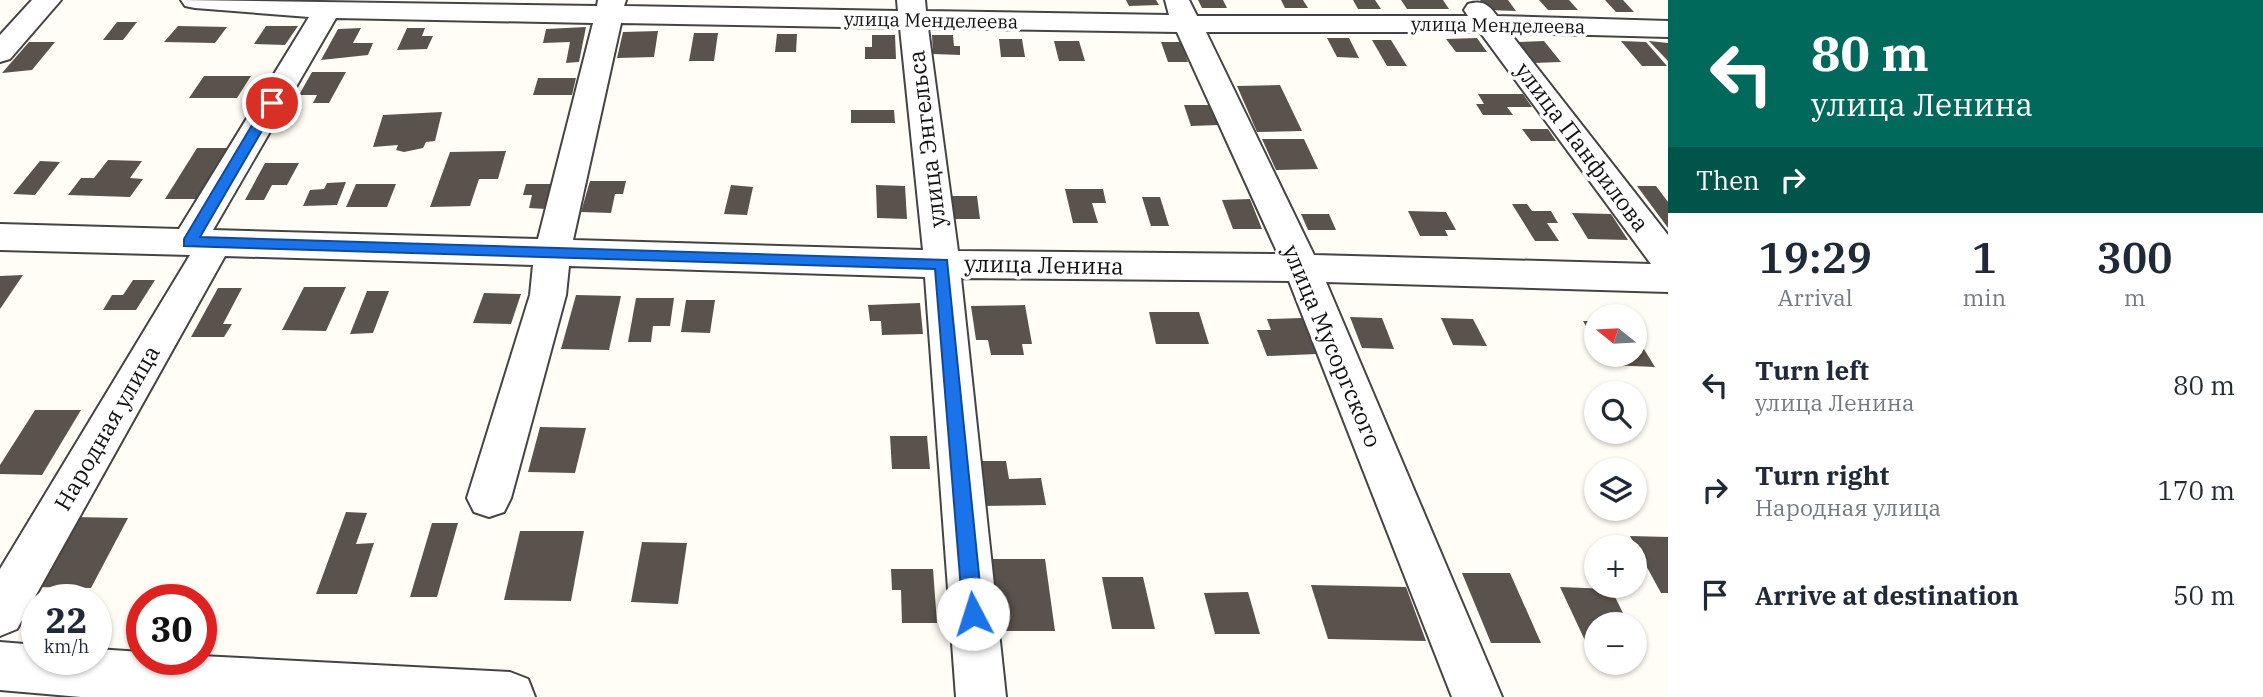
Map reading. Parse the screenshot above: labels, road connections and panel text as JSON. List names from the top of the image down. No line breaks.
{"streets":{"street":["улица Менделеева","улица Энгельса","улица Панфилова","улица Ленина","улица Мусоргского","Народная улица"]},"crossings":[["улица Менделеева","улица Энгельса"],["улица Менделеева","улица Панфилова"],["улица Менделеева","улица Мусоргского"],["улица Менделеева","Народная улица"],["улица Энгельса","улица Ленина"],["улица Ленина","улица Мусоргского"],["улица Ленина","Народная улица"]],"north":"left","page":{"turn":["80 m","улица Ленина"],"then":"Then","eta":["19:29","Arrival","1","min","300","m"],"map_buttons":["+","−"],"list":[{"name":"Turn left","note":"улица Ленина","value":"80 m"},{"name":"Turn right","note":"Народная улица","value":"170 m"},{"name":"Arrive at destination","value":"50 m"}],"speed":"22 km/h","limit":"30"}}
